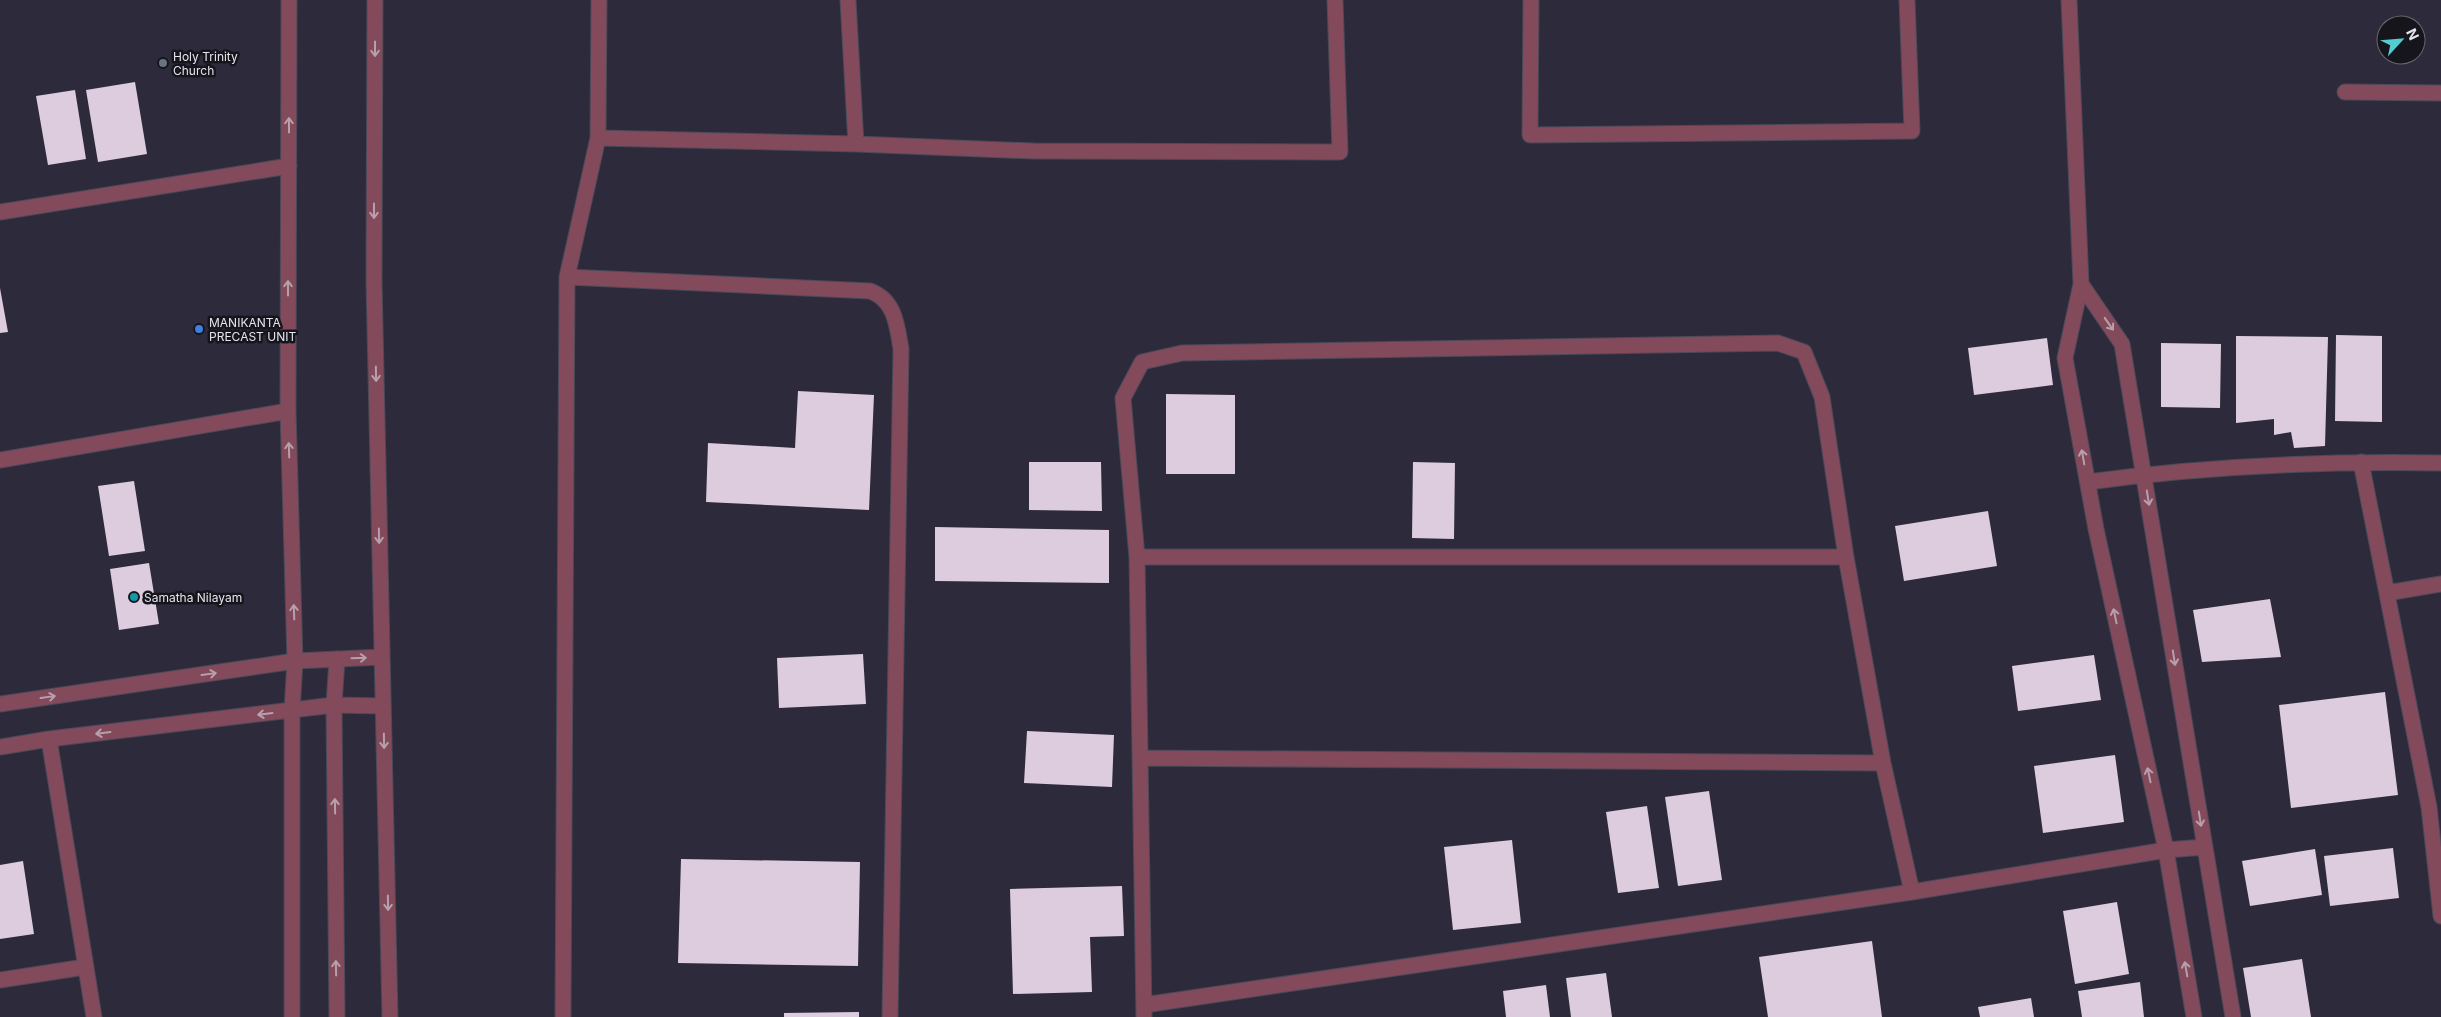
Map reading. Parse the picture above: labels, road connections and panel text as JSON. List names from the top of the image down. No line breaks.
{"places":["Holy Trinity Church","MANIKANTA PRECAST UNIT","Samatha Nilayam"],"north":"top right"}
